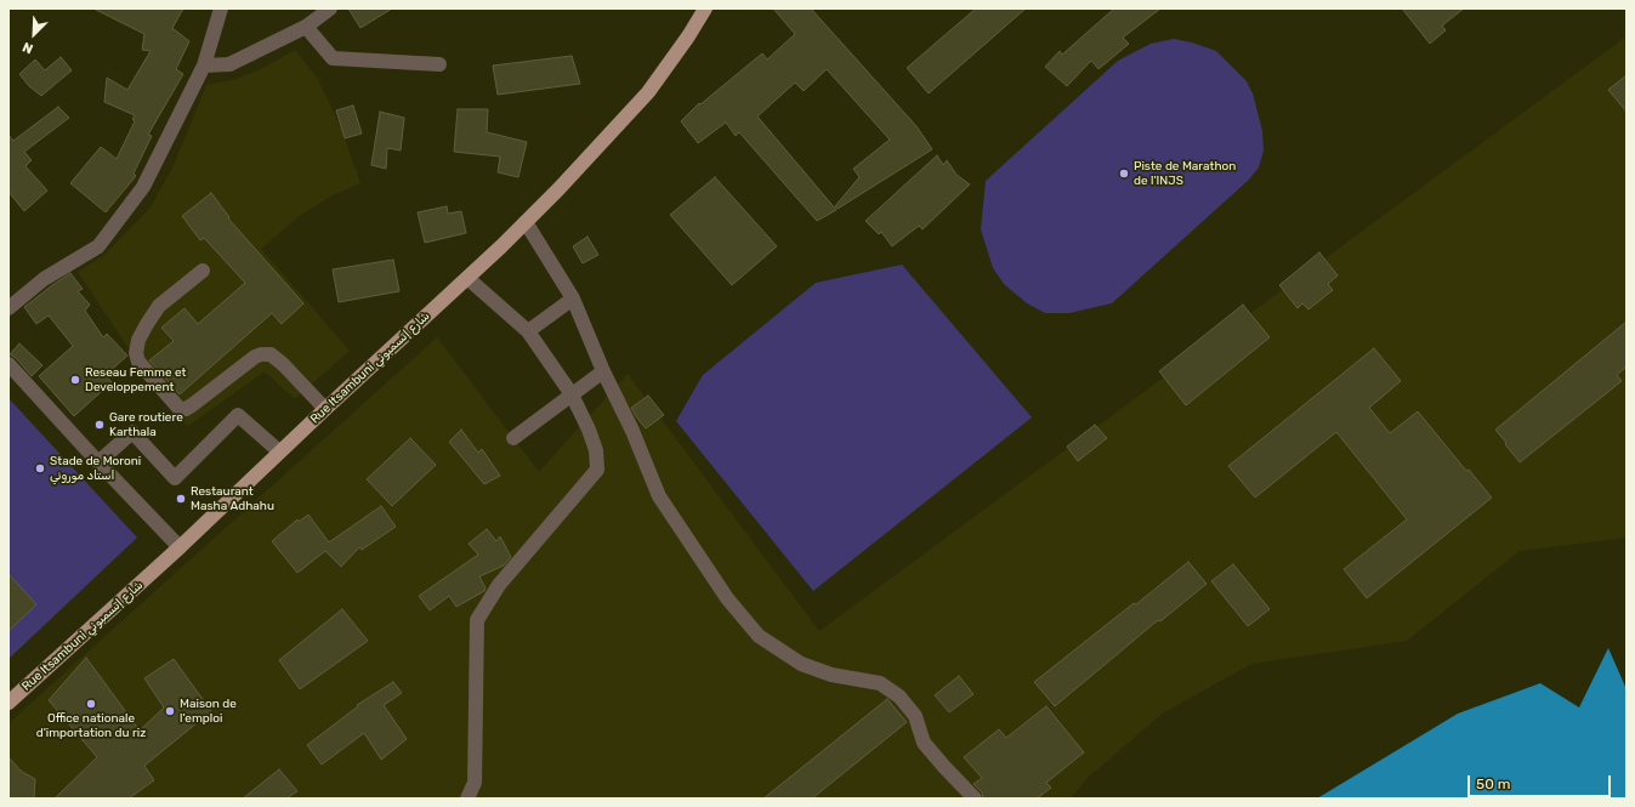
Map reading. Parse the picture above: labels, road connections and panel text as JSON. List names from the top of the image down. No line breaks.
{"streets":{"main road":["Rue Itsambuni شارع إتسمبوني"]},"places":["Piste de Marathon de l'INJS","Reseau Femme et Developpement","Gare routiere Karthala","Stade de Moroni استاد موروني","Restaurant Masha Adhahu","Office nationale d'importation du riz","Maison de l'emploi"],"scale_bar":"50 m","north":"bottom left"}
